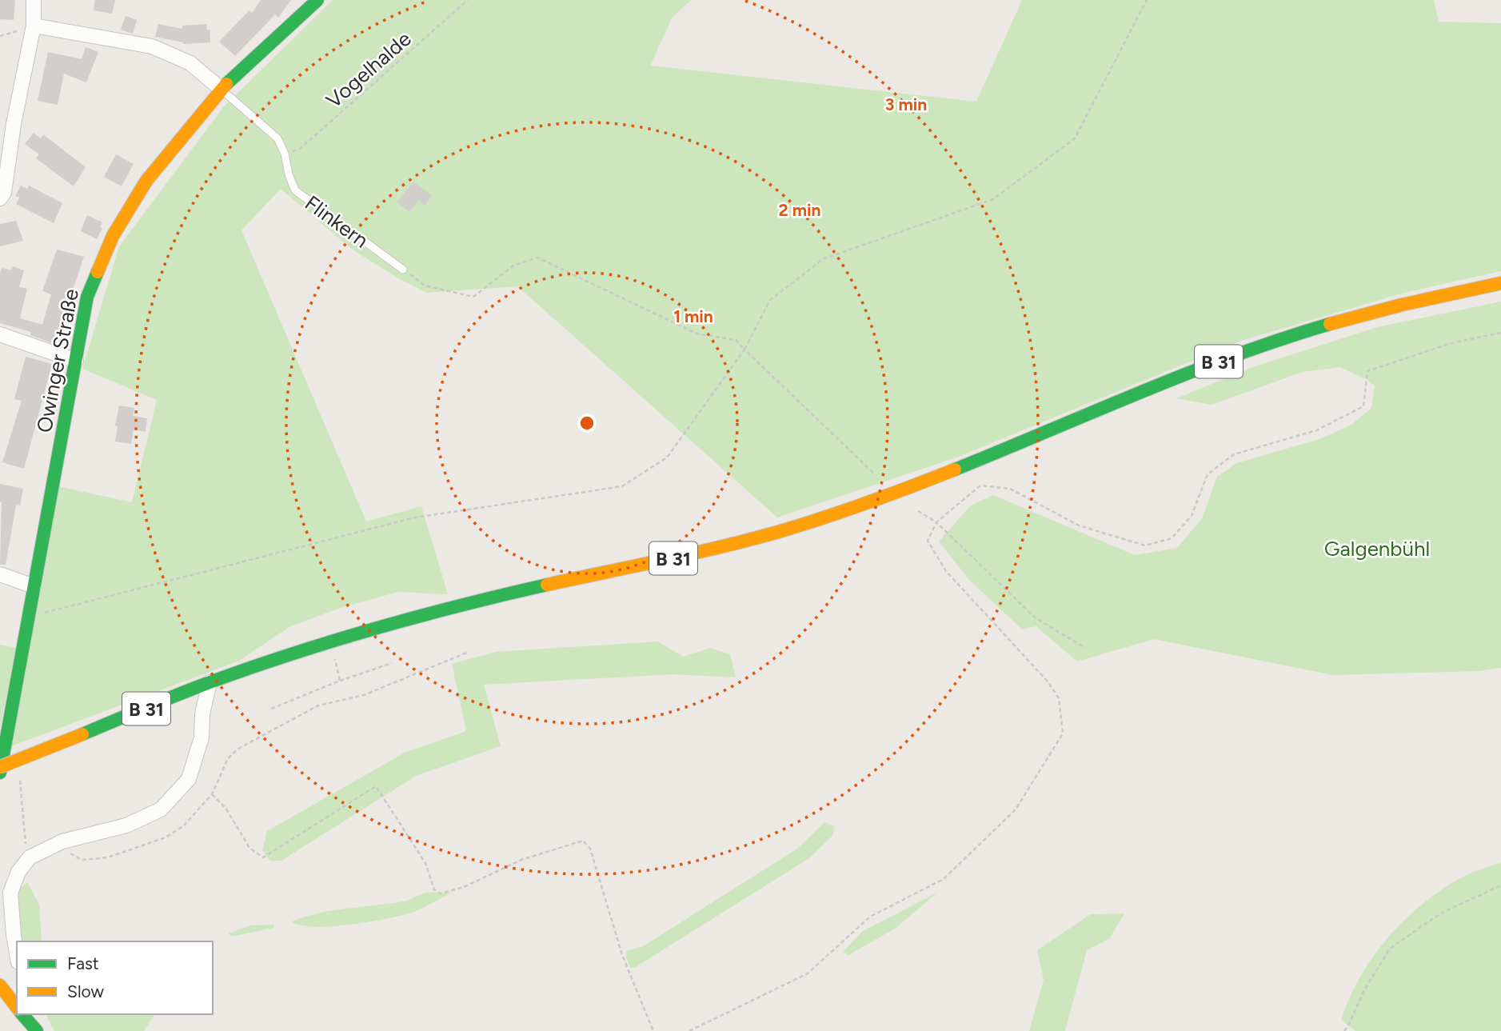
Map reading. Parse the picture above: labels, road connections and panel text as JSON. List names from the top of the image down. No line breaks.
{"streets":{"main road":["Owinger Straße","B 31"],"lane":["Flinkern"],"path":["Vogelhalde"]},"crossings":[["Vogelhalde","Flinkern"],["Flinkern","Owinger Straße"]],"parks":["Galgenbühl"],"legend":["Fast","Slow"],"rings":["3 min","2 min","1 min"]}
